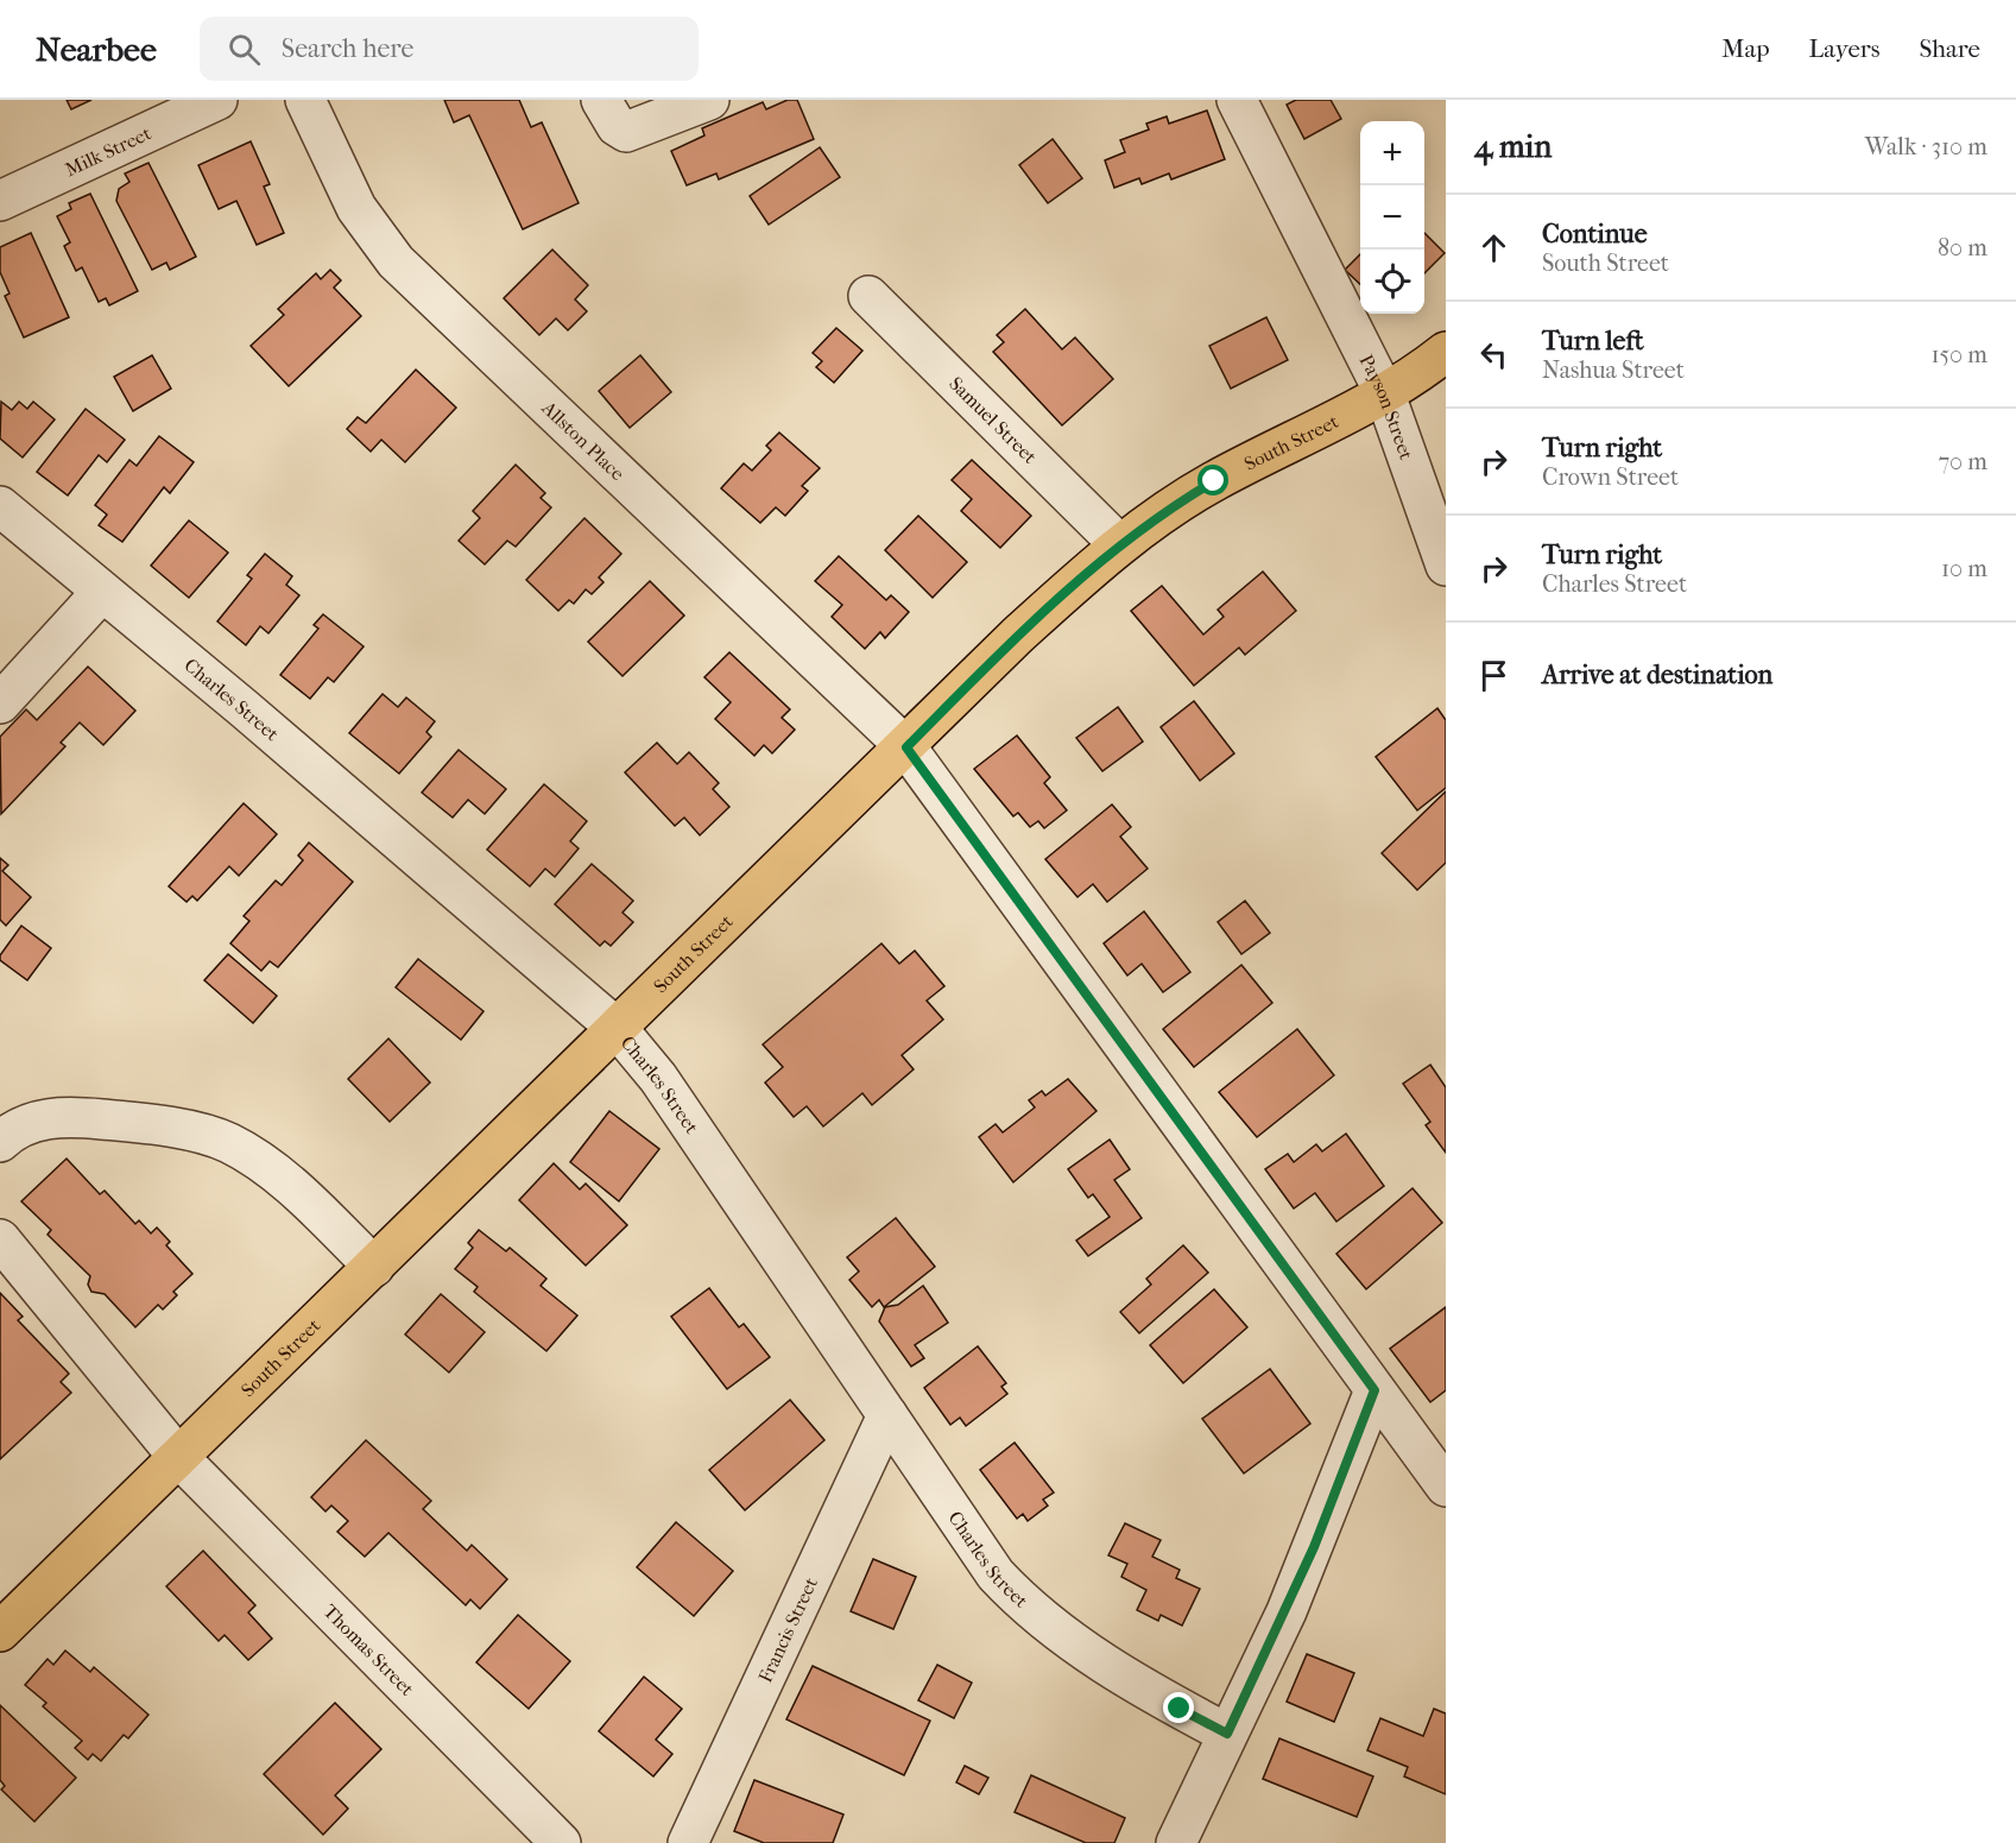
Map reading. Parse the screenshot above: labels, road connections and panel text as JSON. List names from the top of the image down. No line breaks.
{"streets":{"main road":["South Street"],"street":["Milk Street","Payson Street","Samuel Street","Allston Place","Charles Street","Francis Street","Thomas Street"]},"crossings":[["Payson Street","South Street"],["Samuel Street","South Street"],["Allston Place","South Street"],["South Street","Charles Street"],["South Street","Thomas Street"],["Charles Street","Francis Street"]],"page":{"header":"Nearbee","search":"Search here","nav":["Map","Layers","Share"],"heading":["4 min","Walk · 310 m"],"map_buttons":["+","−"],"list":[["Continue","South Street","80 m"],["Turn left","Nashua Street","150 m"],["Turn right","Crown Street","70 m"],["Turn right","Charles Street","10 m"],"Arrive at destination"]}}
